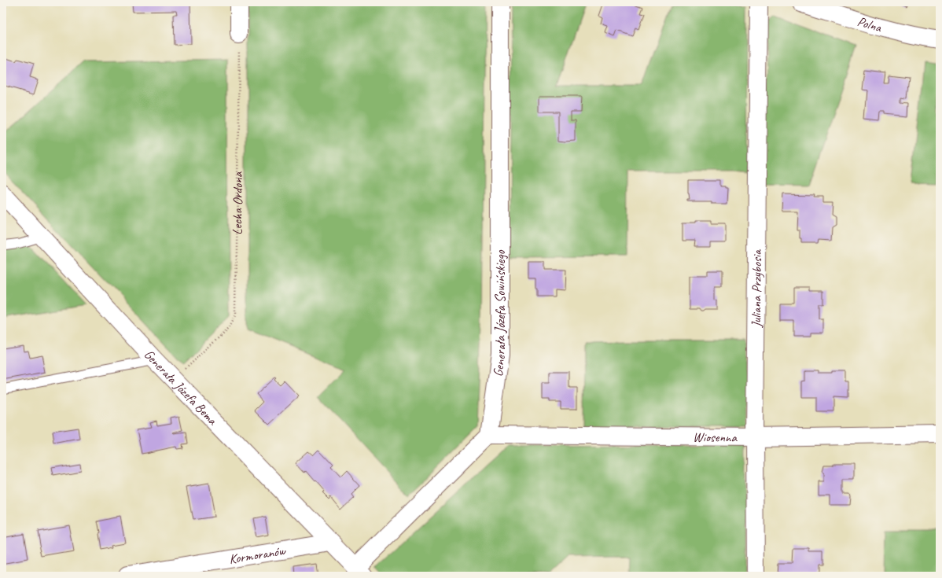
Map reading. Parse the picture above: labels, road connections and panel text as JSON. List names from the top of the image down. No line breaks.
{"streets":{"street":["Polna","Juliana Przybosia","Generała Józefa Sowińskiego","Generała Józefa Bema","Wiosenna","Kormoranów"],"path":["Lecha Ordona"]},"crossings":[["Lecha Ordona","Generała Józefa Bema"],["Juliana Przybosia","Wiosenna"],["Generała Józefa Sowińskiego","Wiosenna"],["Generała Józefa Bema","Kormoranów"]]}
